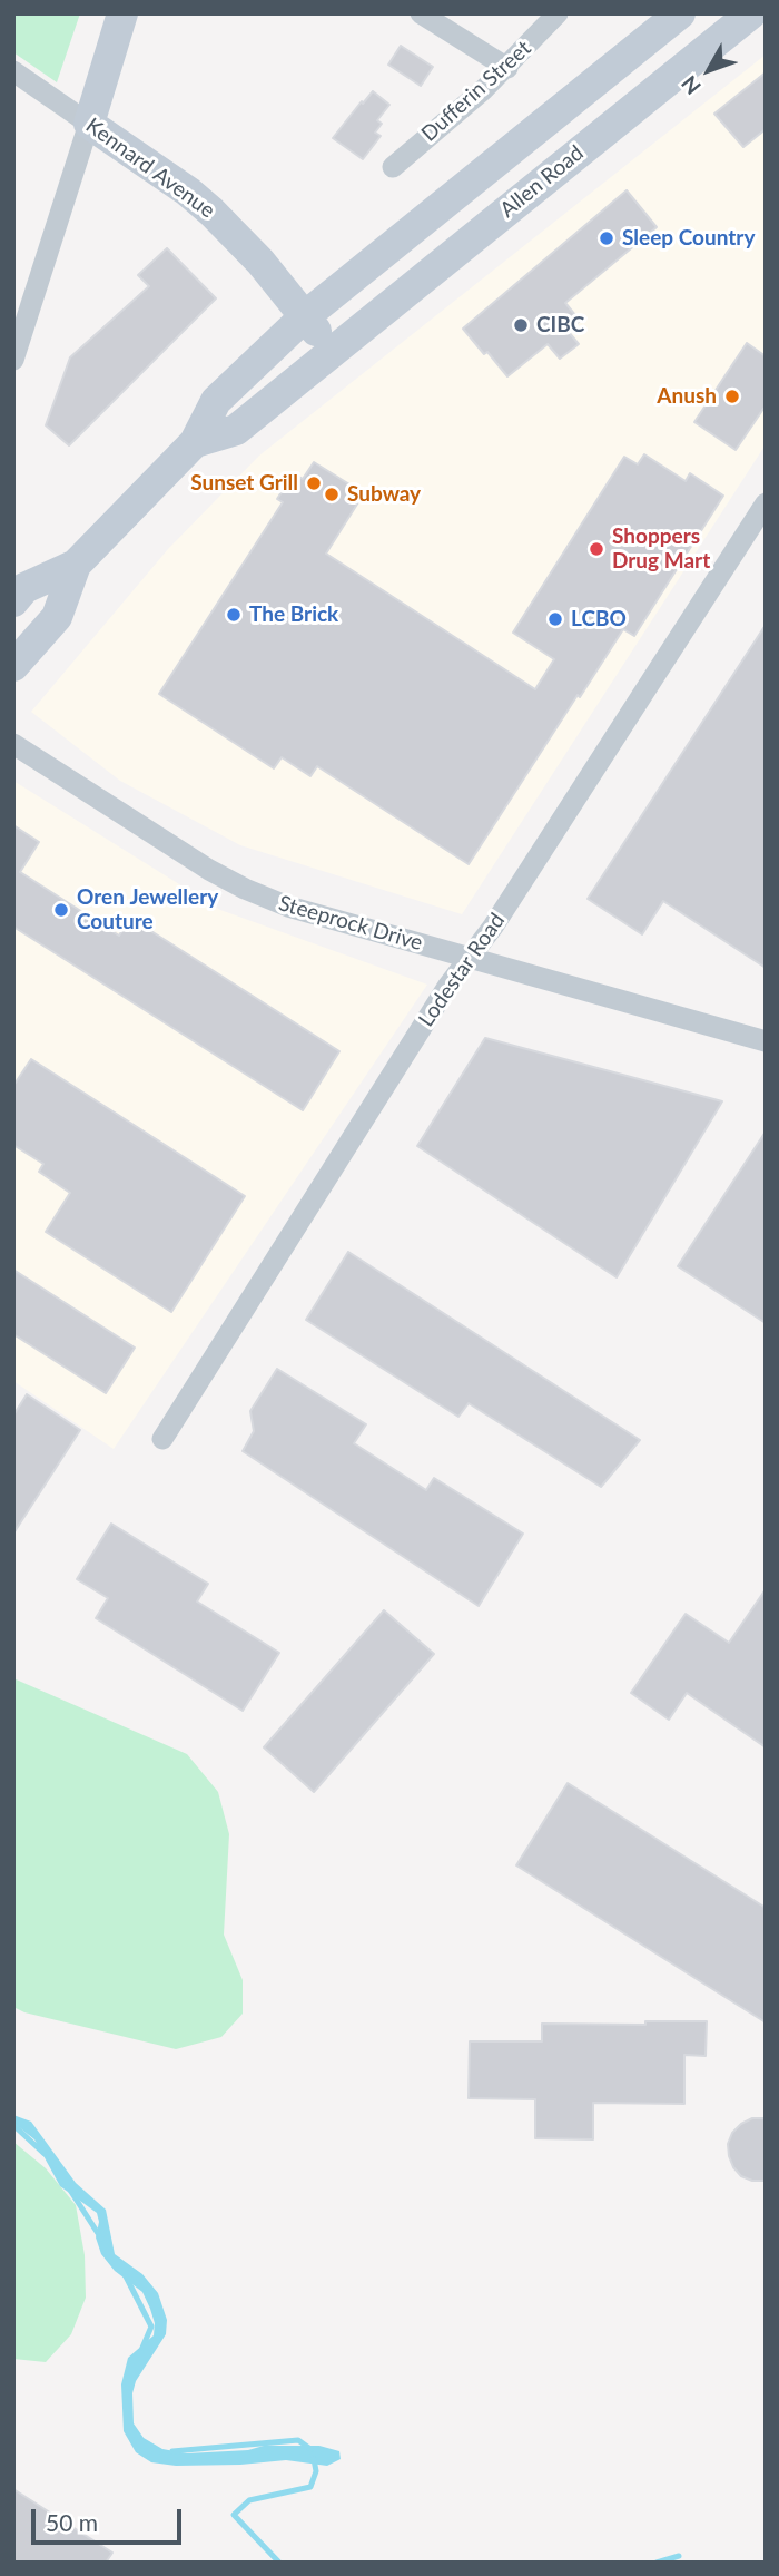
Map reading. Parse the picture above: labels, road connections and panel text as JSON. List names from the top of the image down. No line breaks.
{"streets":{"main road":["Kennard Avenue","Allen Road"],"street":["Dufferin Street","Steeprock Drive","Lodestar Road"]},"crossings":[["Kennard Avenue","Allen Road"],["Steeprock Drive","Lodestar Road"]],"places":["Sleep Country","CIBC","Anush","Sunset Grill","Subway","Shoppers Drug Mart","The Brick","LCBO","Oren Jewellery Couture"],"scale_bar":"50 m","north":"bottom left"}
